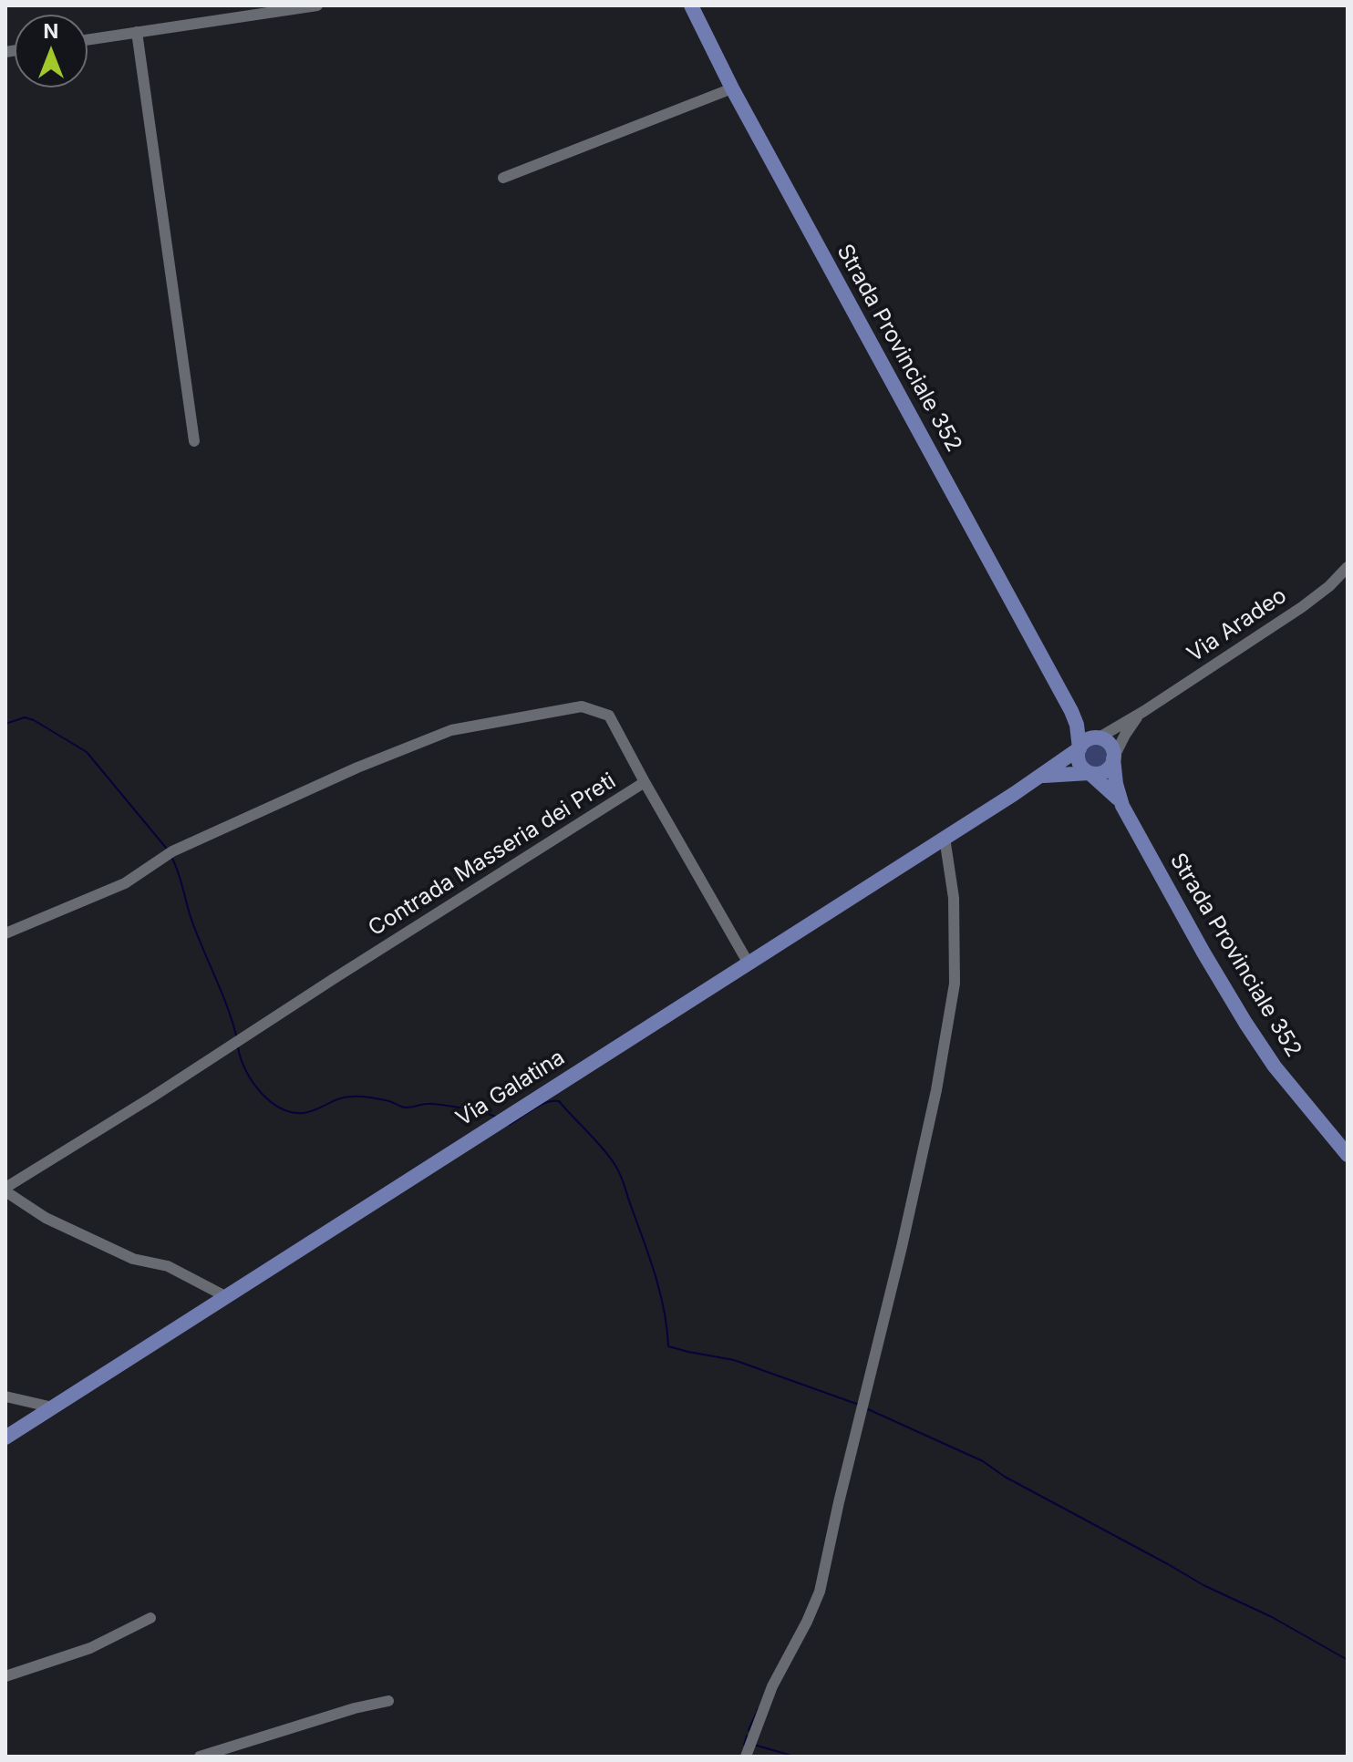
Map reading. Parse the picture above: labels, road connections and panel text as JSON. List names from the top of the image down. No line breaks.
{"streets":{"main road":["Strada Provinciale 352","Via Galatina"],"street":["Via Aradeo","Contrada Masseria dei Preti"]},"crossings":[["Strada Provinciale 352","Via Aradeo"],["Strada Provinciale 352","Via Galatina"],["Via Aradeo","Via Galatina"]],"north":"top"}
